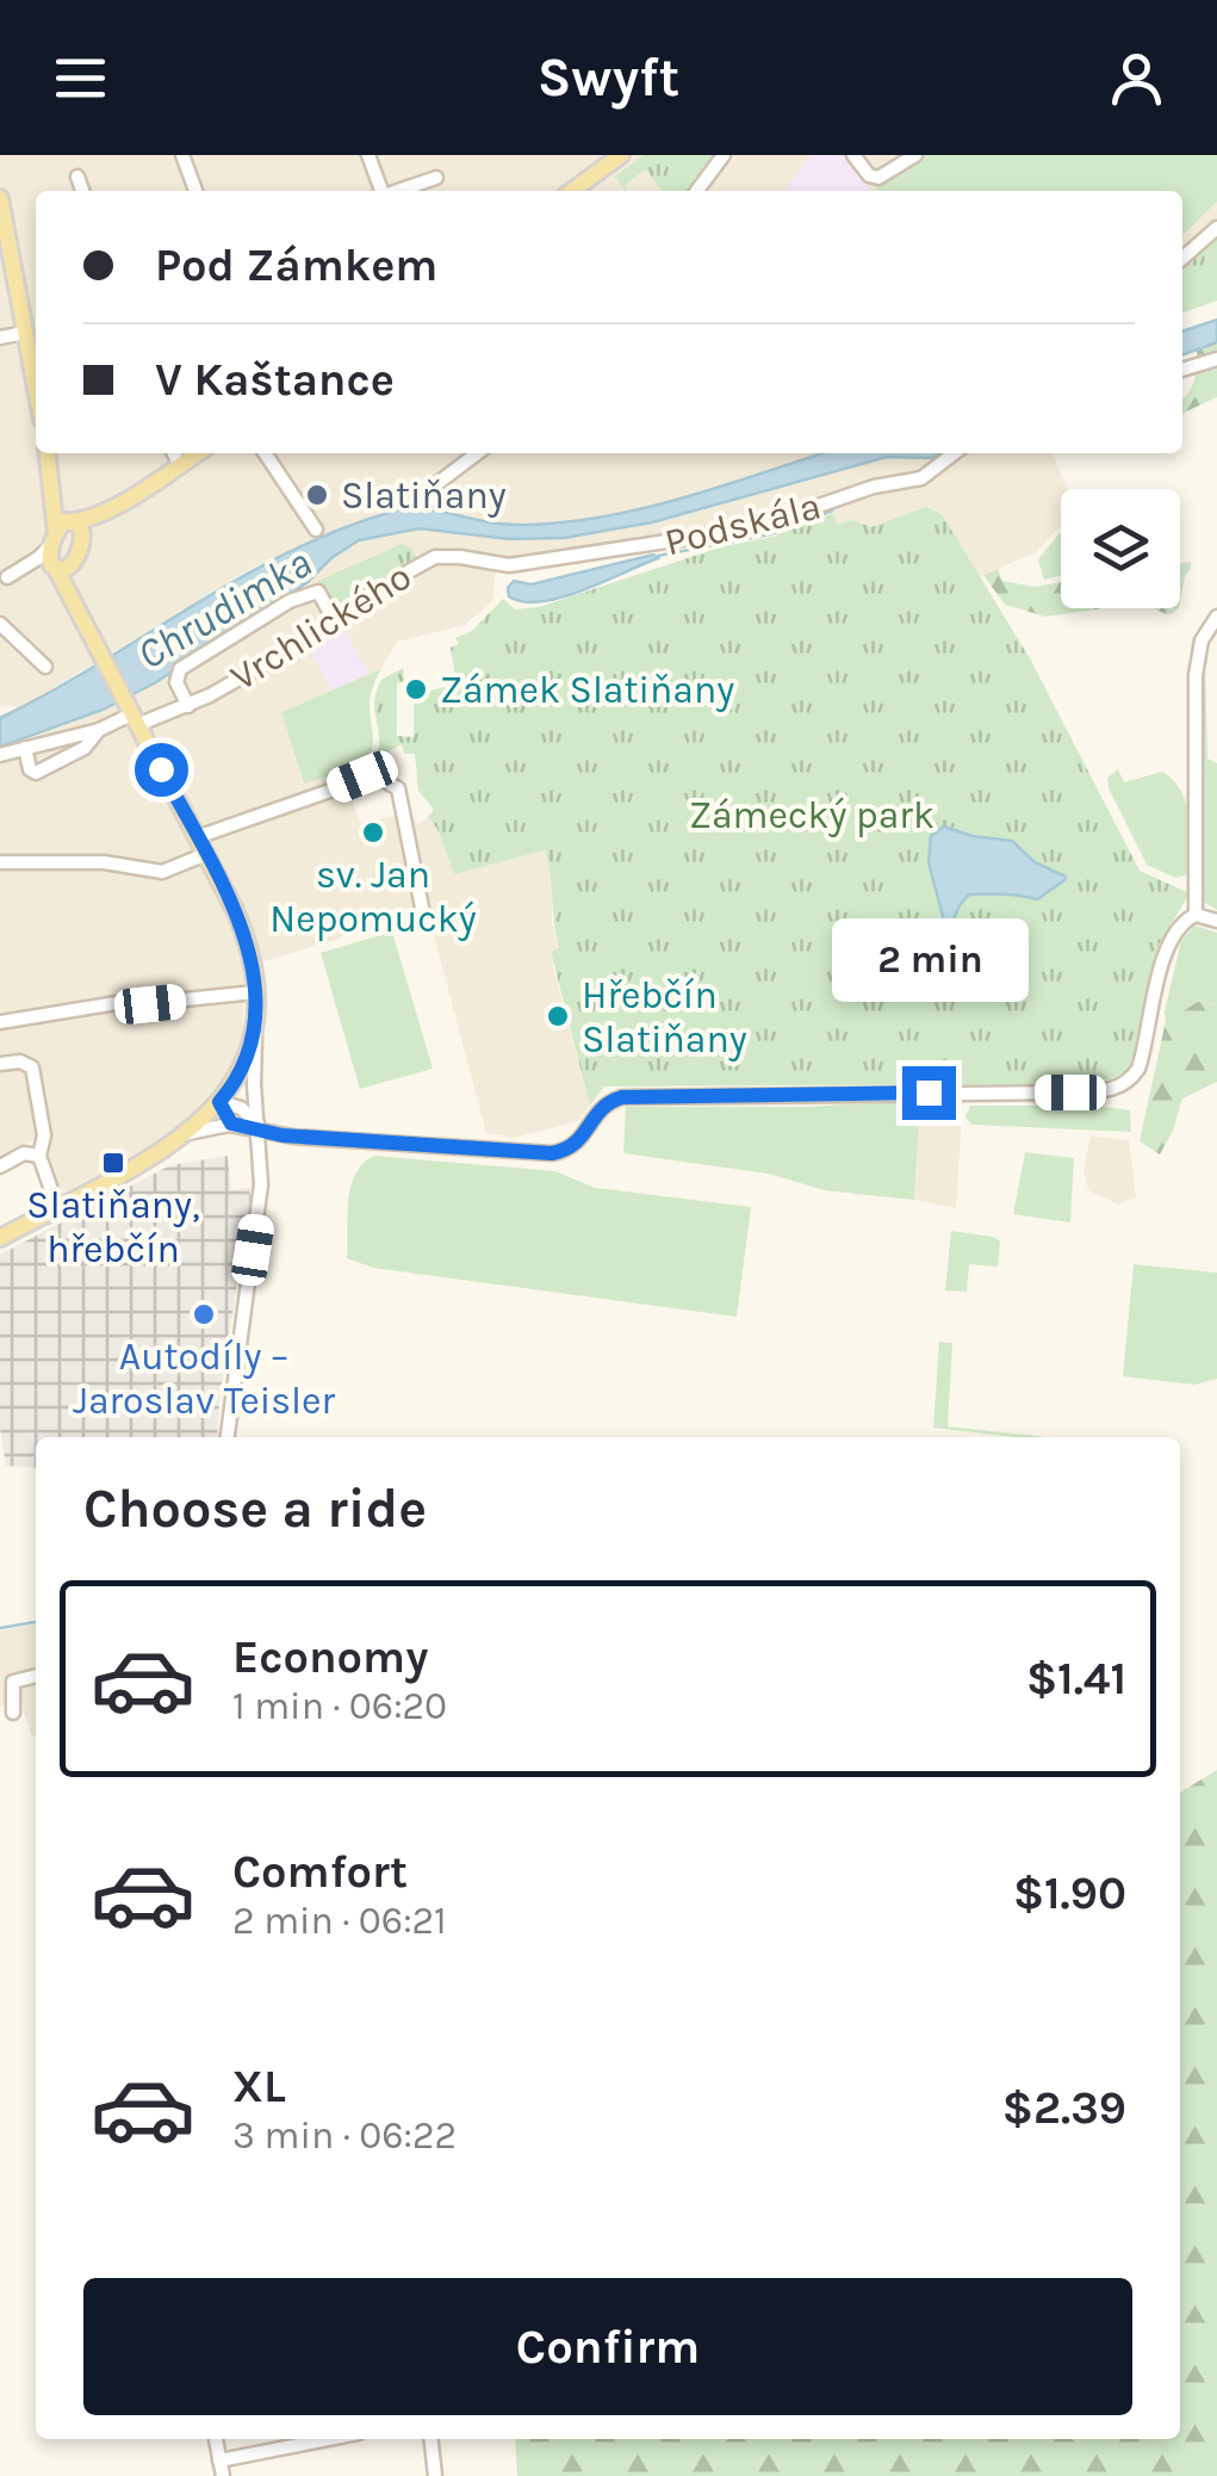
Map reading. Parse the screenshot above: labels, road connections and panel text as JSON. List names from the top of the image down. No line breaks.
{"streets":{"street":["Podskála","Vrchlického"]},"crossings":[["Podskála","Vrchlického"]],"water":["Chrudimka"],"parks":["Zámecký park"],"places":{"other":["Slatiňany","Zámek Slatiňany","sv. Jan Nepomucký","Hřebčín Slatiňany","Autodíly – Jaroslav Teisler"],"transit":["Slatiňany, hřebčín"]},"page":{"header":"Swyft","banner":["Pod Zámkem","V Kaštance"],"bubble":"2 min","heading":"Choose a ride","list":[{"name":"Economy","note":"1 min · 06:20","value":"$1.41"},{"name":"Comfort","note":"2 min · 06:21","value":"$1.90"},{"name":"XL","note":"3 min · 06:22","value":"$2.39"}],"buttons":"Confirm"}}
